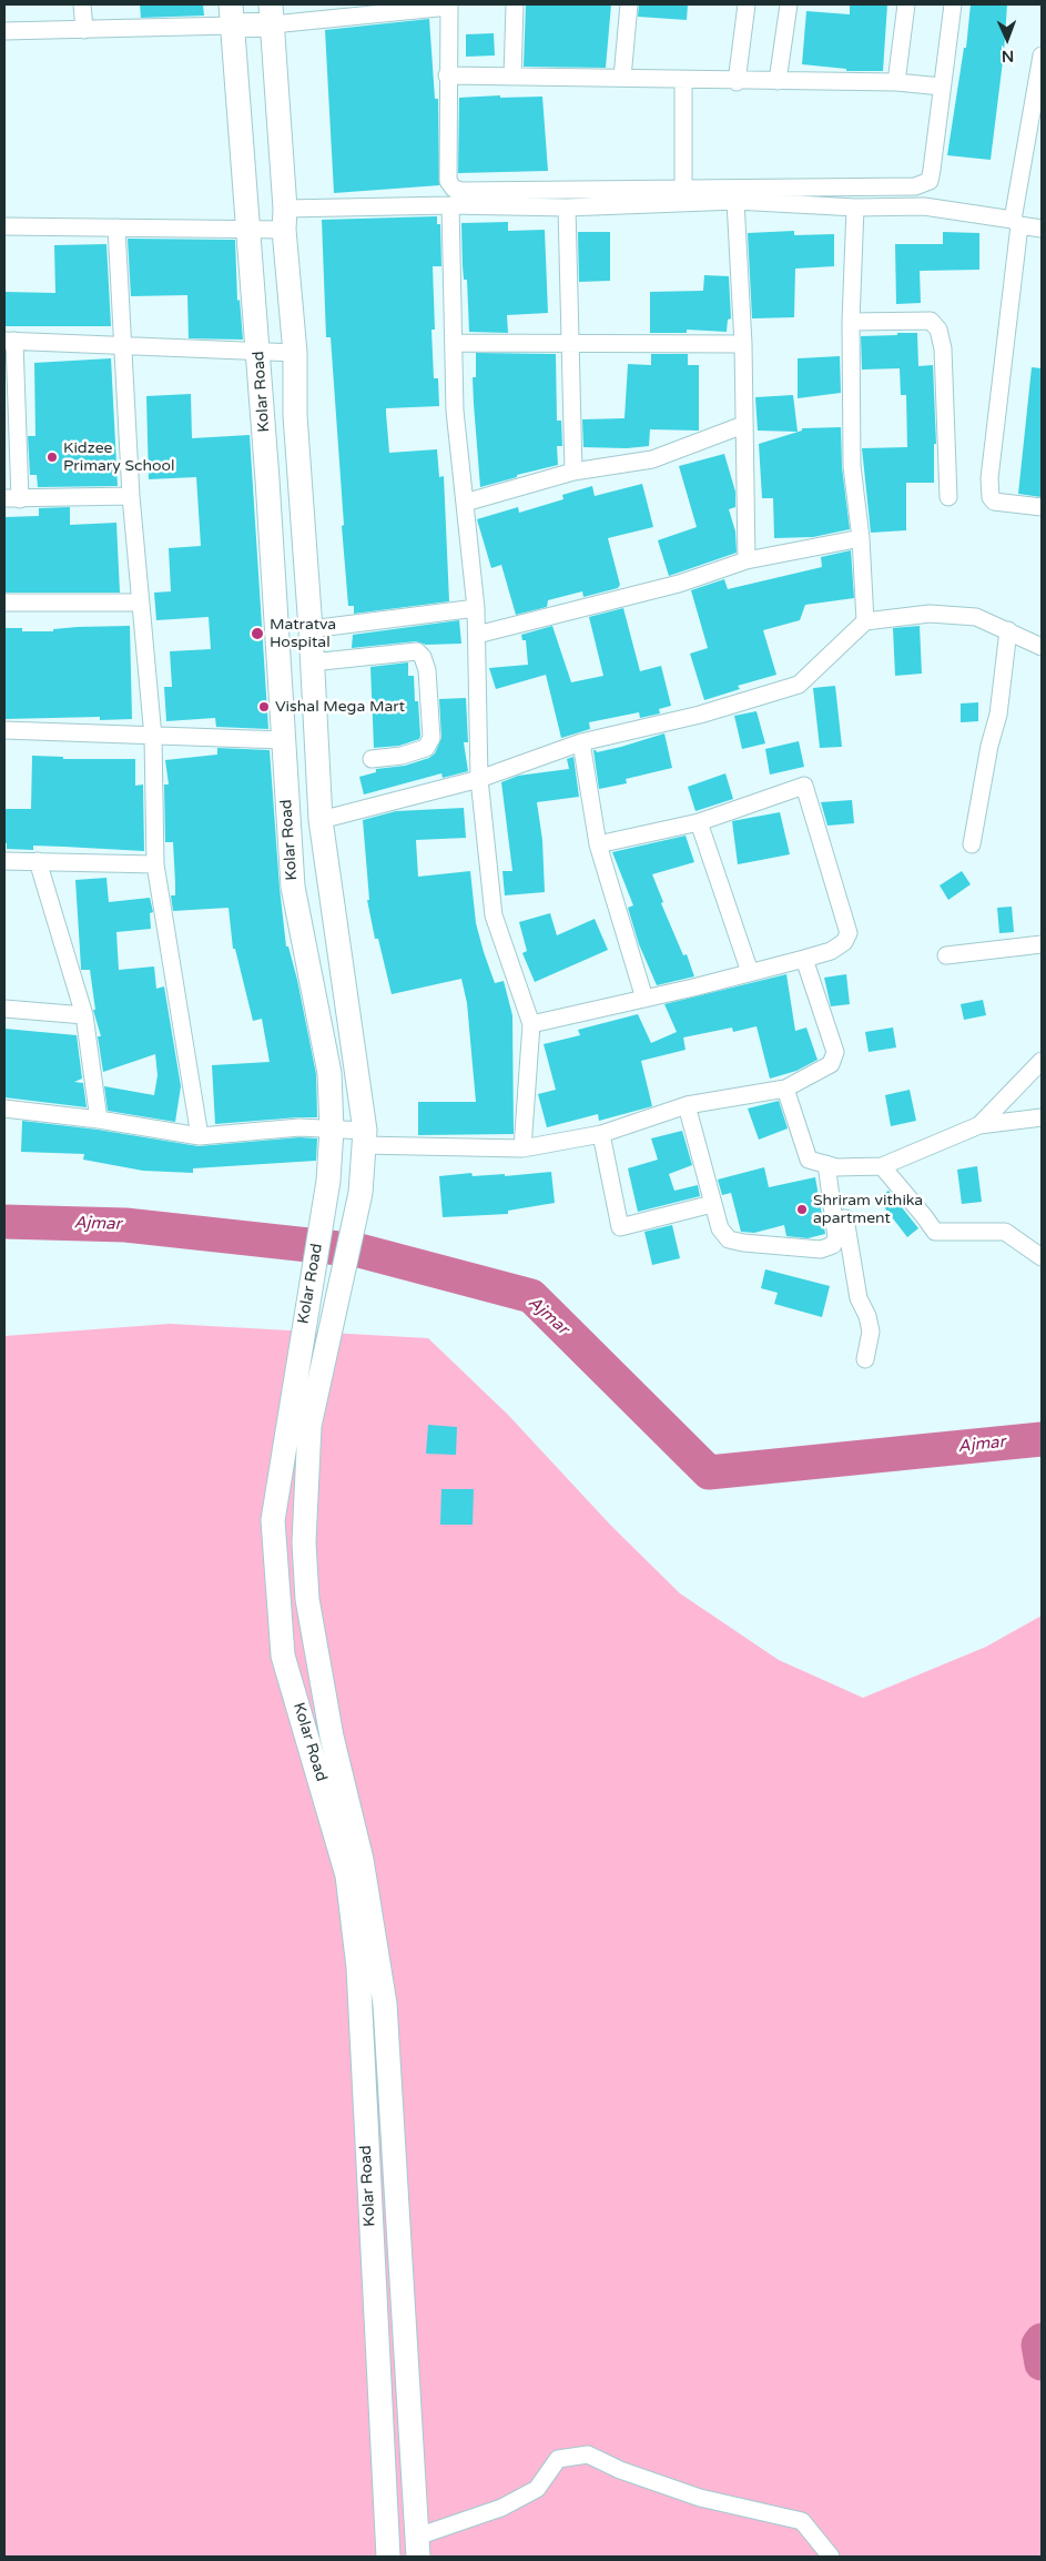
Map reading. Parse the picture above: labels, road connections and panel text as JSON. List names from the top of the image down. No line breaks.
{"streets":{"main road":["Kolar Road"]},"water":["Ajmar"],"places":["Kidzee Primary School","Matratva Hospital","Vishal Mega Mart","Shriram vithika apartment"],"north":"bottom"}
